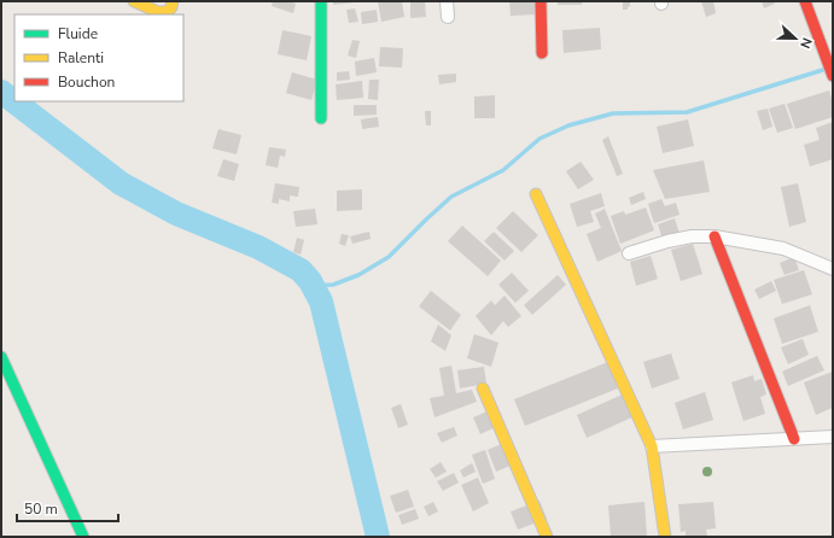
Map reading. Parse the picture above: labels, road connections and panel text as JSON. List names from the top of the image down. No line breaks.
{"legend":["Fluide","Ralenti","Bouchon"],"scale_bar":"50 m","north":"right"}
